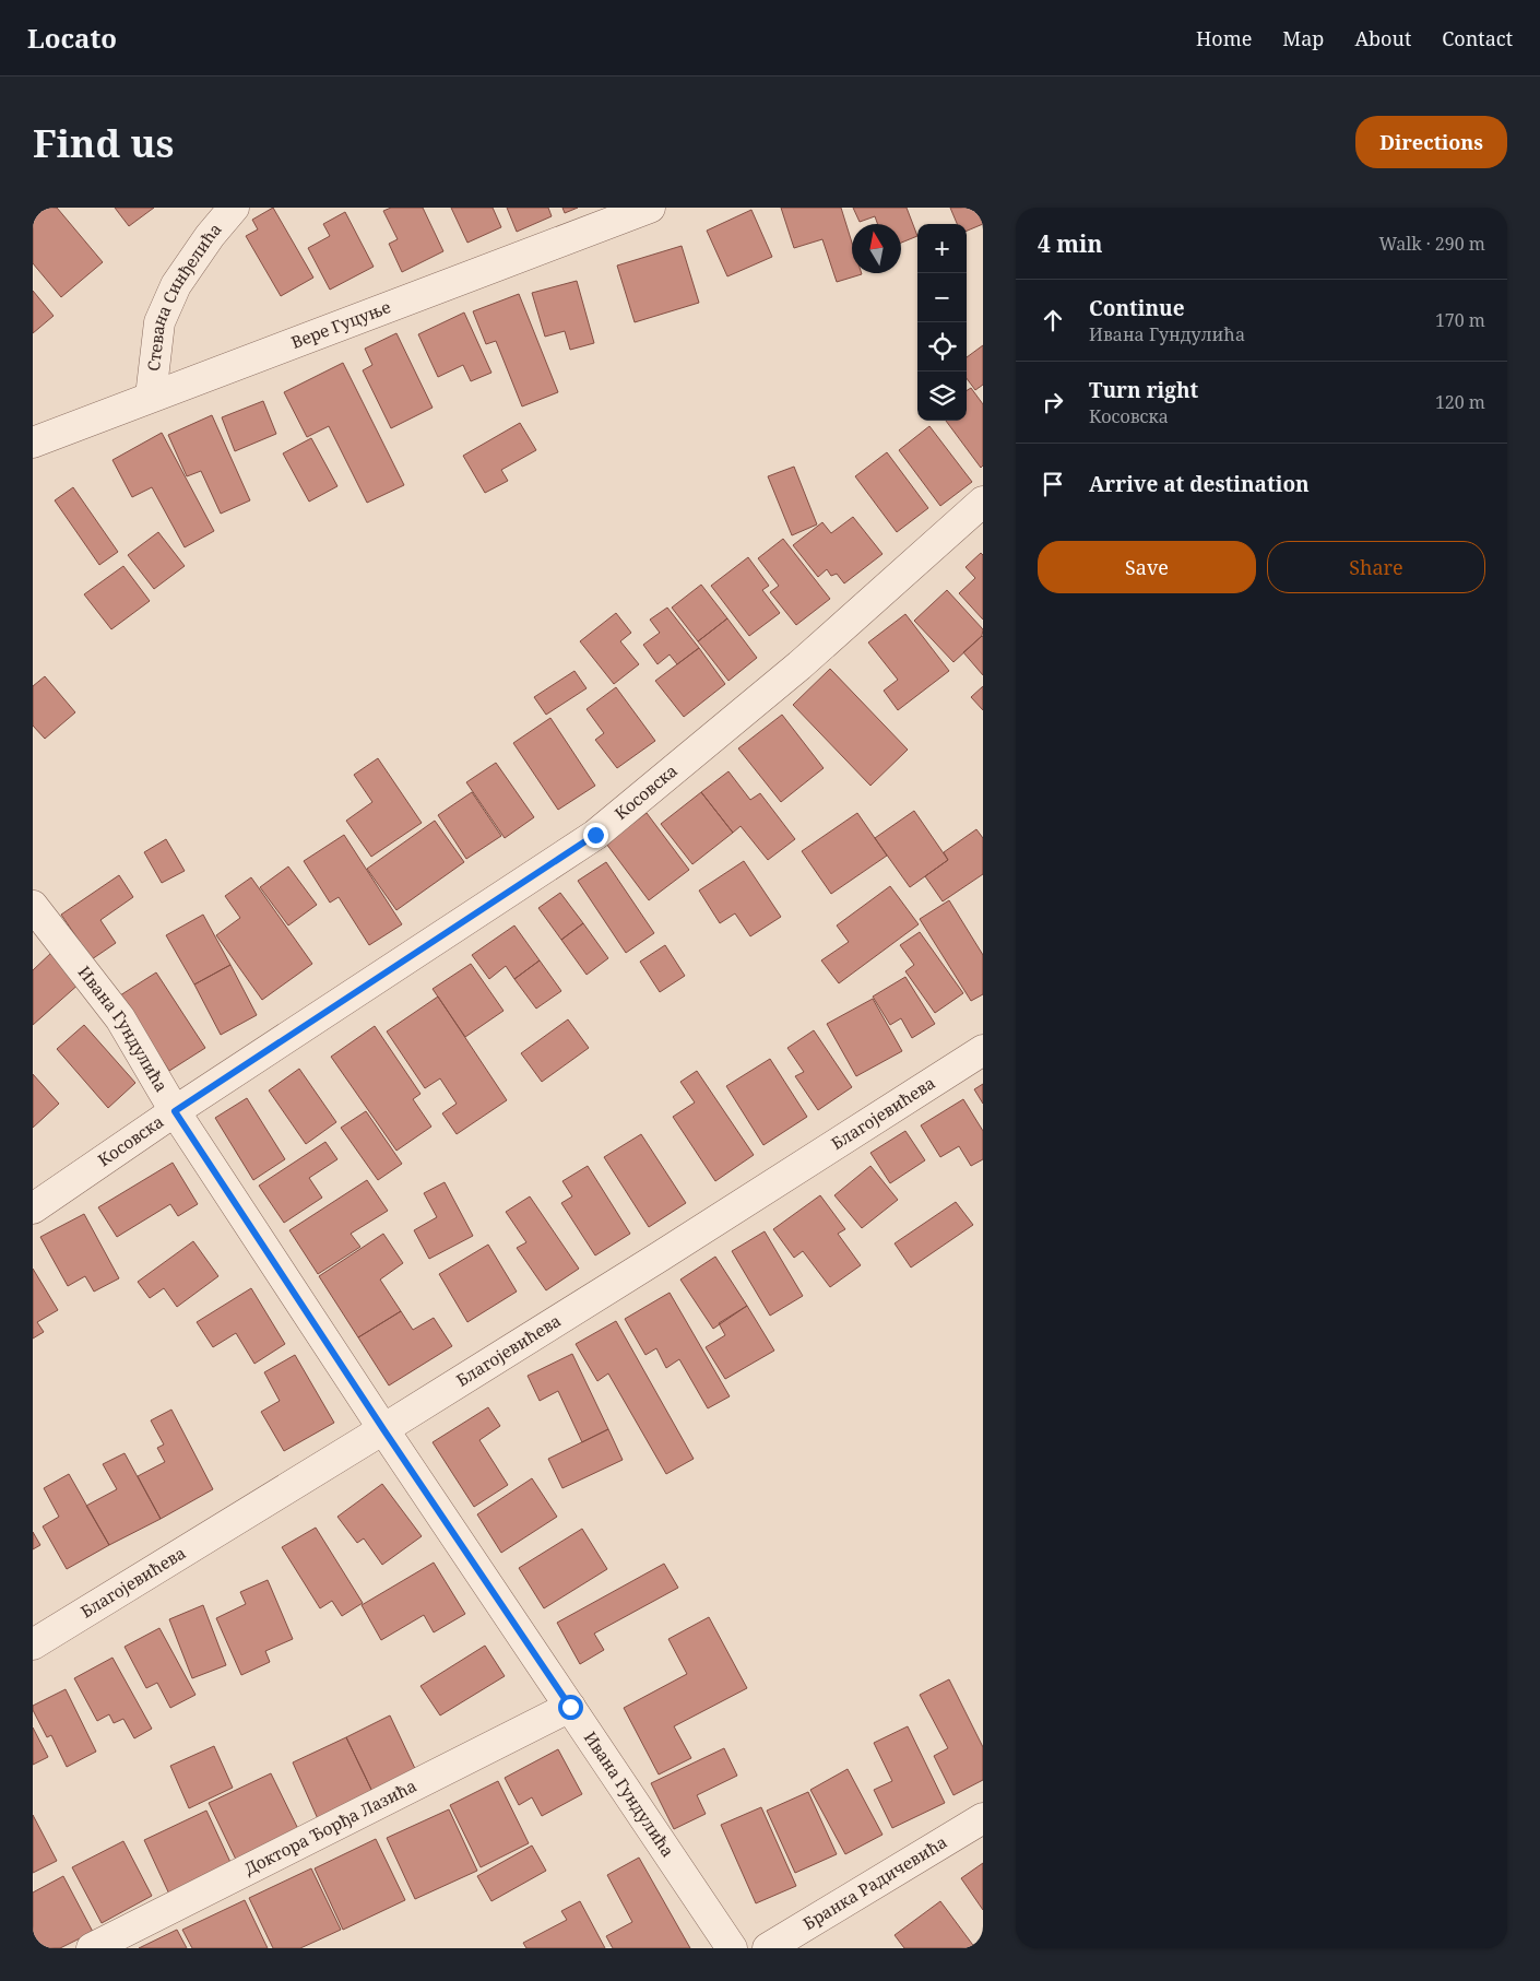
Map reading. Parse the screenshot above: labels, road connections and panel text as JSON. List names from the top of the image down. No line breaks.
{"streets":{"street":["Стевана Синђелића","Вере Гуцуње","Косовска","Ивана Гундулића","Благојевићева","Доктора Ђорђа Лазића","Бранка Радичевића"]},"crossings":[["Стевана Синђелића","Вере Гуцуње"],["Косовска","Ивана Гундулића"],["Ивана Гундулића","Благојевићева"],["Ивана Гундулића","Доктора Ђорђа Лазића"]],"north":"top","page":{"header":"Locato","nav":["Home","Map","About","Contact"],"buttons":["Directions",["Save","Share"]],"title":"Find us","heading":["4 min","Walk · 290 m"],"map_buttons":["+","−"],"list":[["Continue","Ивана Гундулића","170 m"],["Turn right","Косовска","120 m"],"Arrive at destination"]}}
